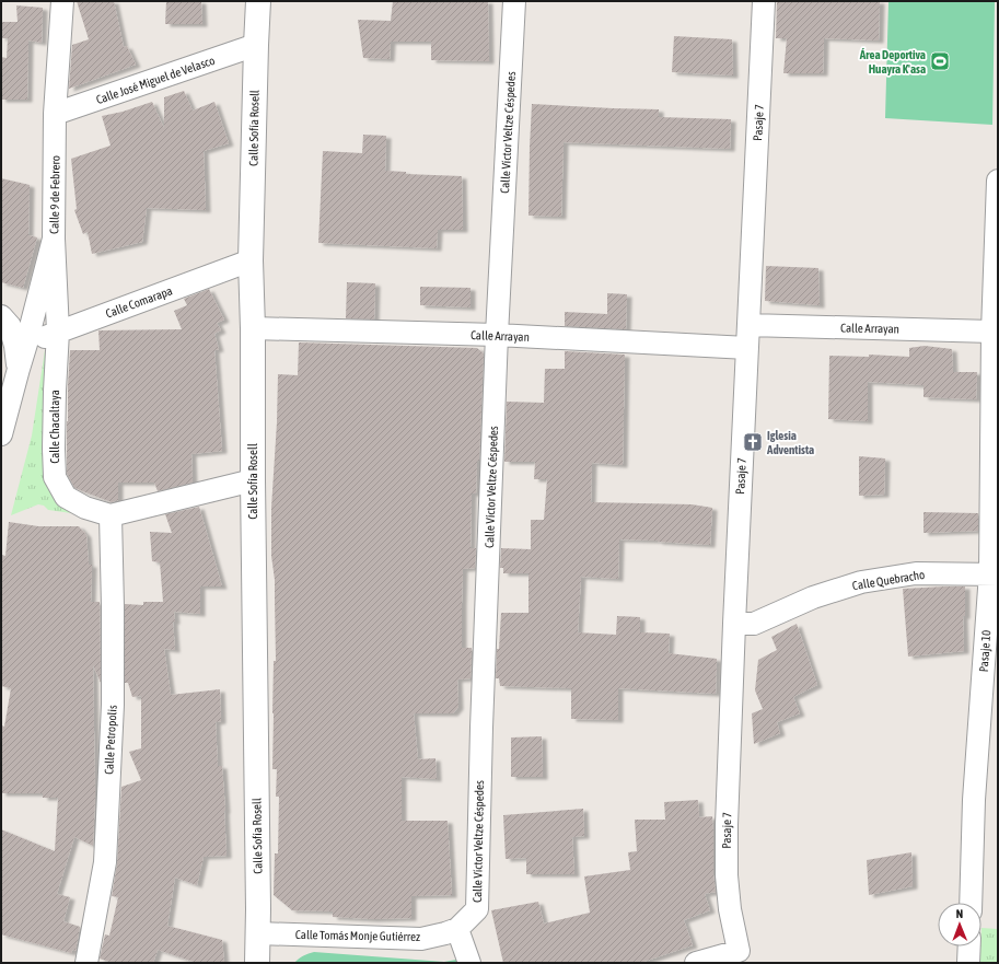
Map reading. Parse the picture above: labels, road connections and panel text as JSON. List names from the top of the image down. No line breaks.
{"streets":{"street":["Calle José Miguel de Velasco","Pasaje 7","Calle Sofía Rosell","Calle Víctor Veltze Céspedes","Calle 9 de Febrero","Calle Comarapa","Calle Arrayan","Calle Chacaltaya","Calle Quebracho","Pasaje 10","Calle Petropolis","Calle Tomás Monje Gutiérrez"]},"crossings":[["Calle José Miguel de Velasco","Calle Sofía Rosell"],["Calle José Miguel de Velasco","Calle 9 de Febrero"],["Pasaje 7","Calle Arrayan"],["Pasaje 7","Calle Quebracho"],["Calle Sofía Rosell","Calle Comarapa"],["Calle Sofía Rosell","Calle Arrayan"],["Calle Sofía Rosell","Calle Tomás Monje Gutiérrez"],["Calle Víctor Veltze Céspedes","Calle Arrayan"],["Calle Víctor Veltze Céspedes","Calle Tomás Monje Gutiérrez"],["Calle 9 de Febrero","Calle Comarapa"],["Calle 9 de Febrero","Calle Chacaltaya"],["Calle Comarapa","Calle Chacaltaya"],["Calle Arrayan","Pasaje 10"],["Calle Chacaltaya","Calle Petropolis"],["Calle Quebracho","Pasaje 10"]],"places":{"sports":["Área Deportiva Huayra K'asa"],"church":["Iglesia Adventista"]},"north":"top"}
